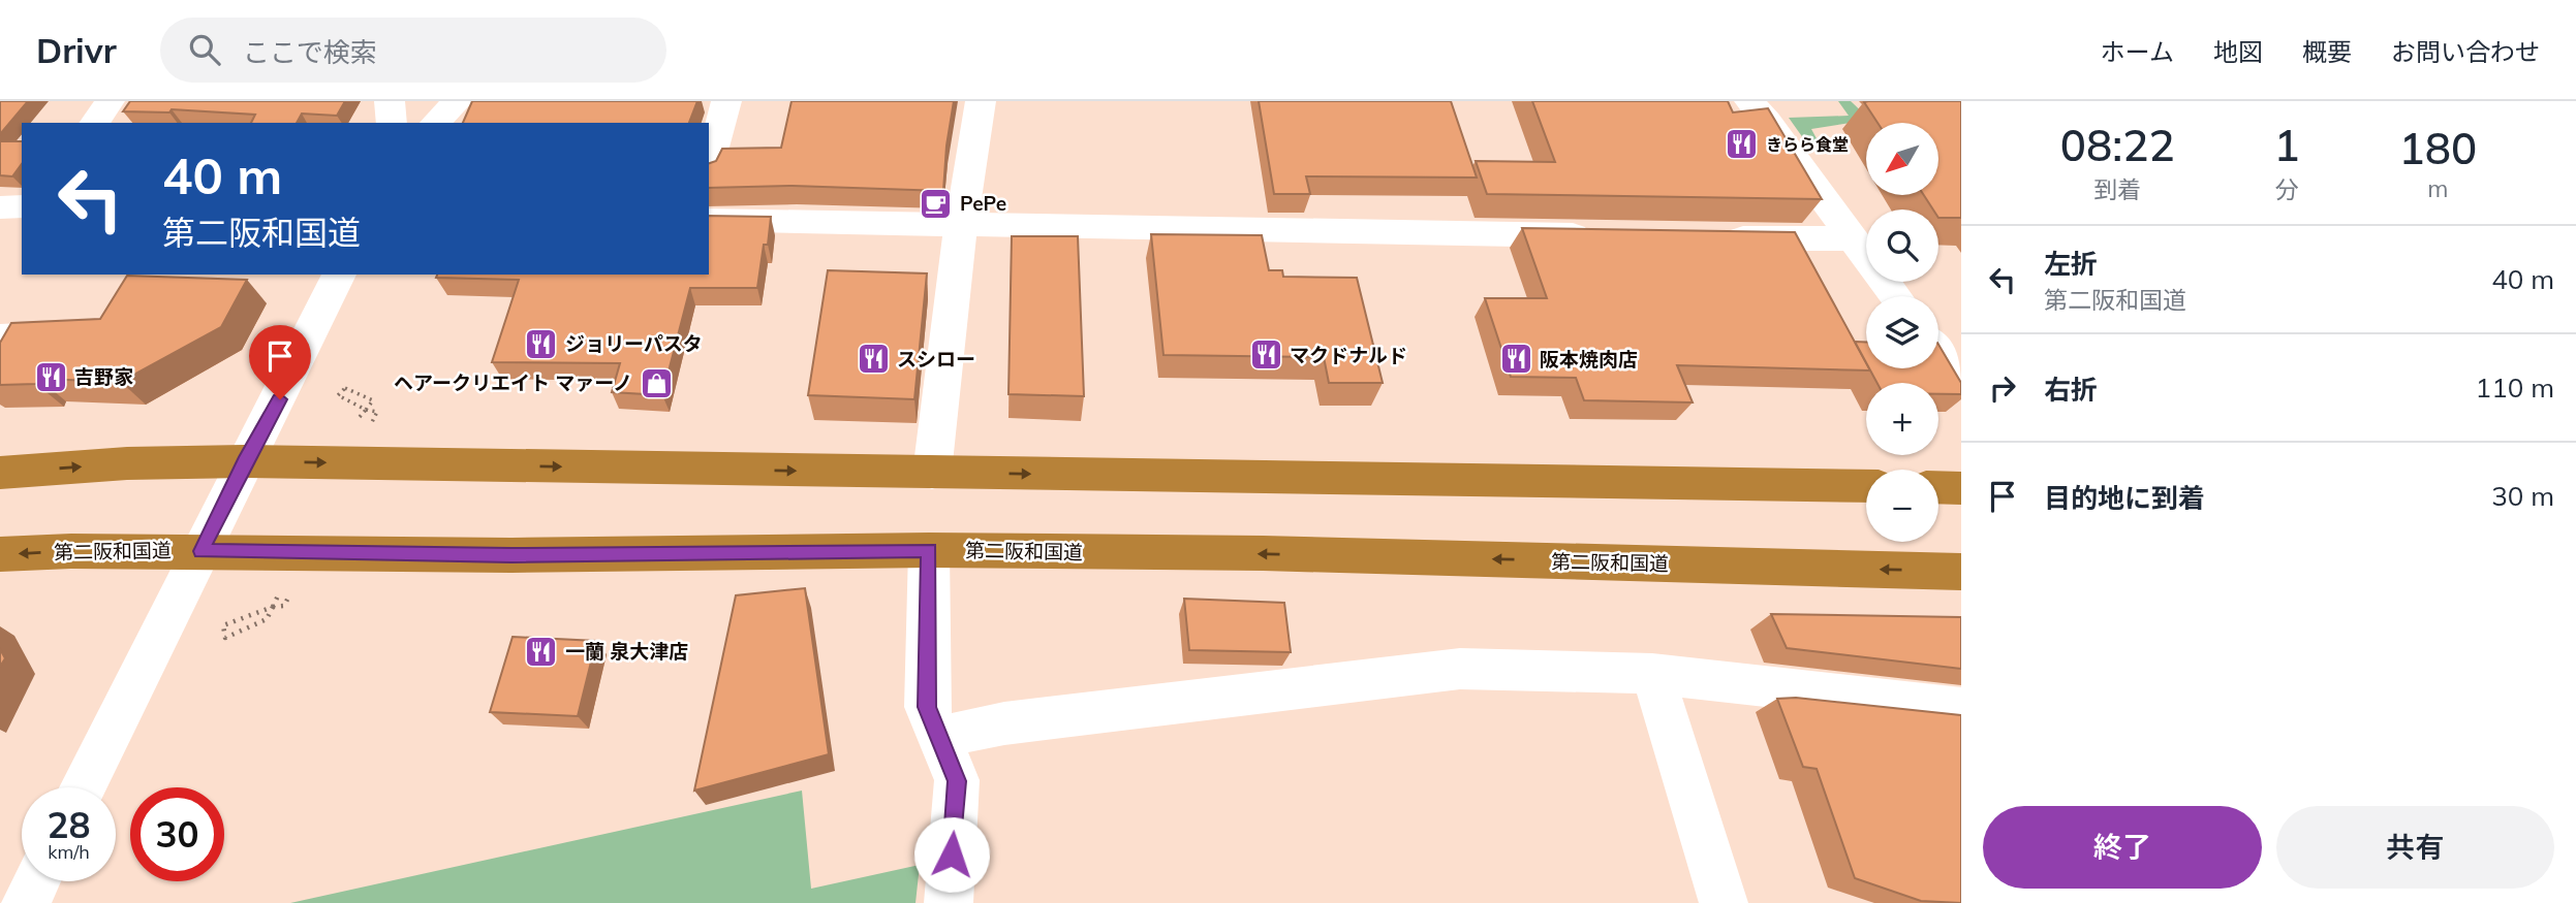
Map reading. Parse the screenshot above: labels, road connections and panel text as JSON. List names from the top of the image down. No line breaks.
{"streets":{"highway":["第二阪和国道"]},"places":{"restaurant":["きらら食堂","ジョリーパスタ","マクドナルド","スシロー","阪本焼肉店","吉野家","一蘭 泉大津店"],"cafe":["PePe"],"shop":["ヘアークリエイト マァーノ"]},"north":"bottom left","page":{"header":"Drivr","search":"ここで検索","nav":["ホーム","地図","概要","お問い合わせ"],"eta":["08:22","到着","1","分","180","m"],"map_buttons":["+","−"],"turn":["40 m","第二阪和国道"],"list":[{"name":"左折","note":"第二阪和国道","value":"40 m"},{"name":"右折","value":"110 m"},{"name":"目的地に到着","value":"30 m"}],"speed":"28 km/h","limit":"30","buttons":["終了","共有"]}}
